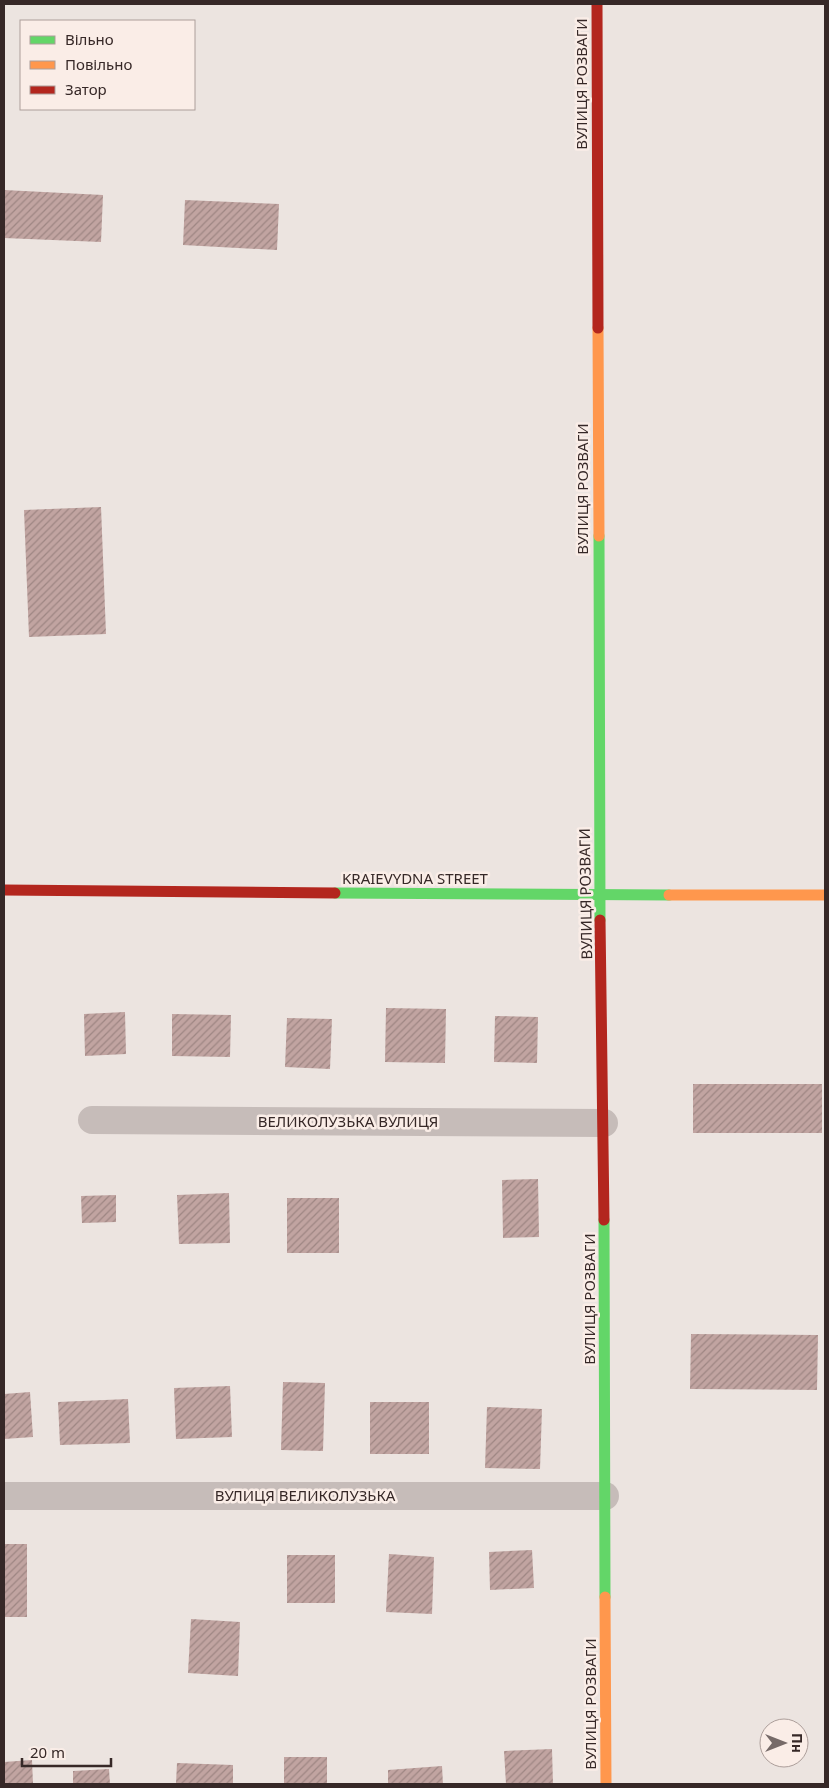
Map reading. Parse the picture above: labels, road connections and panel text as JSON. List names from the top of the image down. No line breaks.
{"streets":{"street":["ВУЛИЦЯ РОЗВАГИ","KRAIEVYDNA STREET","ВЕЛИКОЛУЗЬКА ВУЛИЦЯ","ВУЛИЦЯ ВЕЛИКОЛУЗЬКА"]},"crossings":[["ВУЛИЦЯ РОЗВАГИ","KRAIEVYDNA STREET"],["ВУЛИЦЯ РОЗВАГИ","ВЕЛИКОЛУЗЬКА ВУЛИЦЯ"],["ВУЛИЦЯ РОЗВАГИ","ВУЛИЦЯ ВЕЛИКОЛУЗЬКА"]],"legend":["Вільно","Повільно","Затор"],"scale_bar":"20 m","north":"right"}
